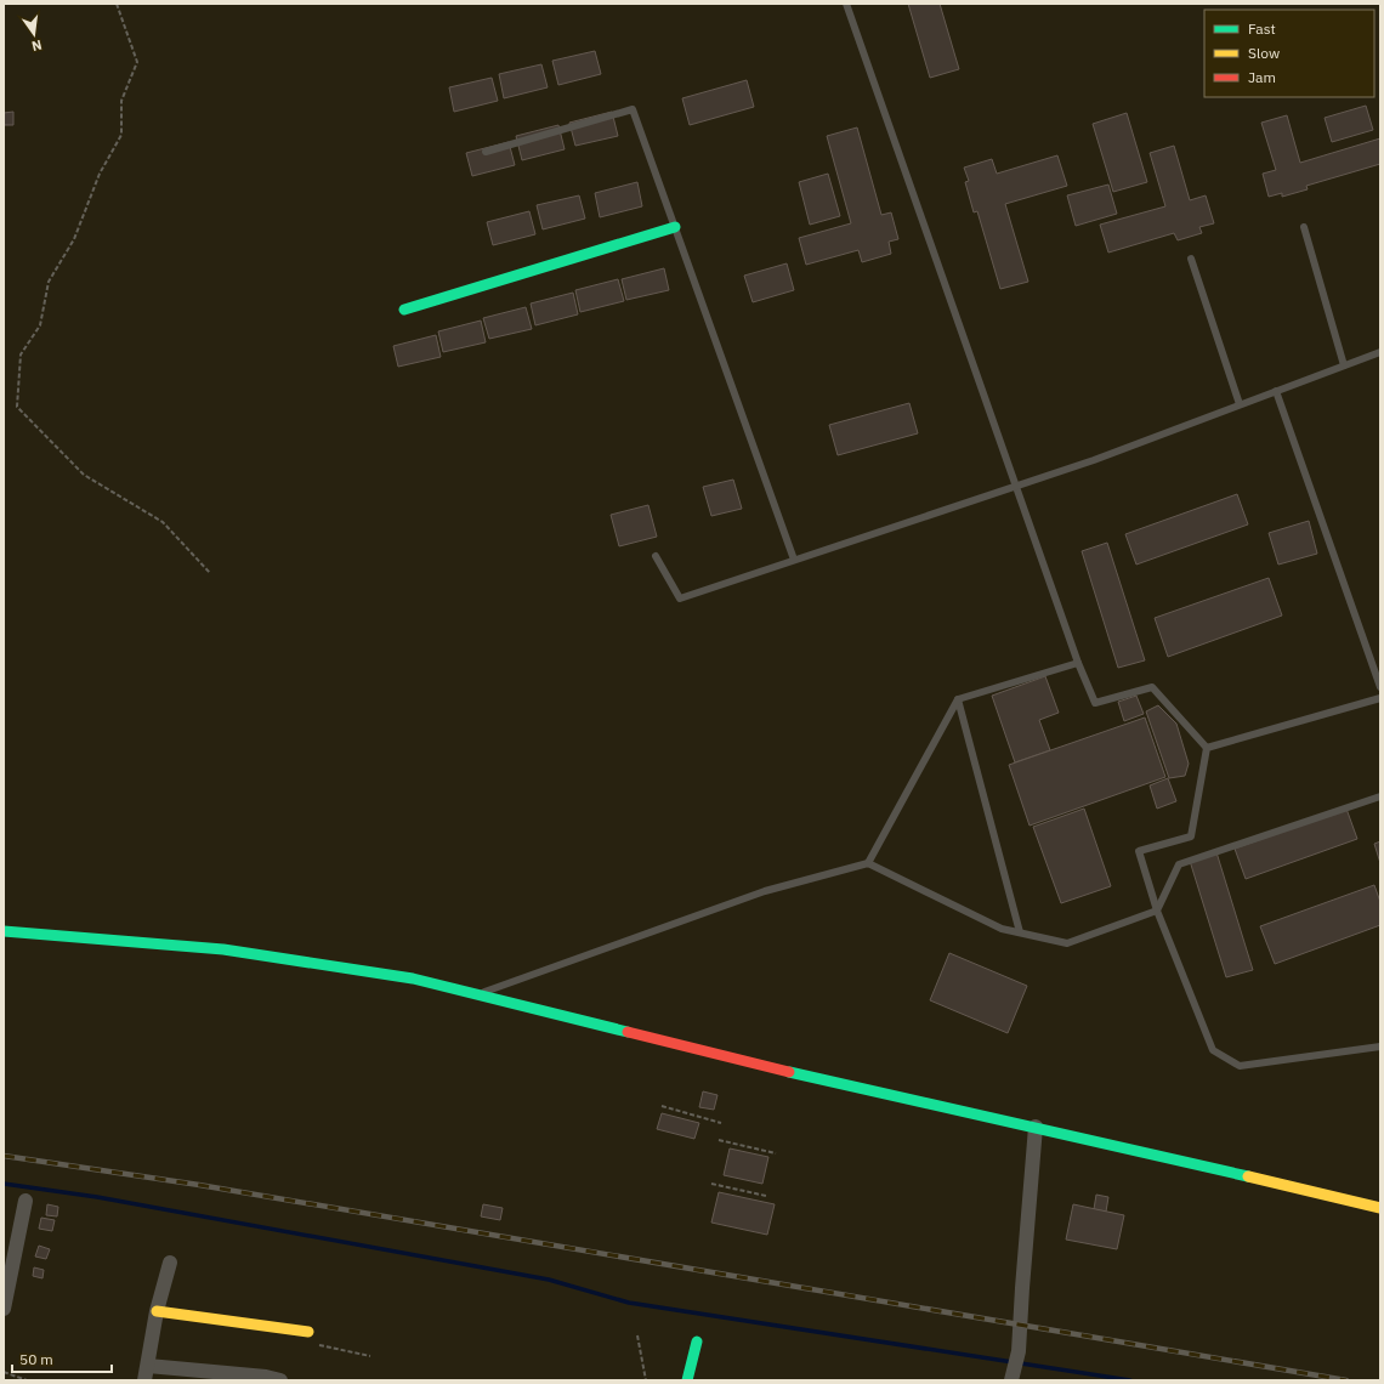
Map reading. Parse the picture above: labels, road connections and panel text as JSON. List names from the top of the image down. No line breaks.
{"legend":["Fast","Slow","Jam"],"scale_bar":"50 m","north":"bottom"}
